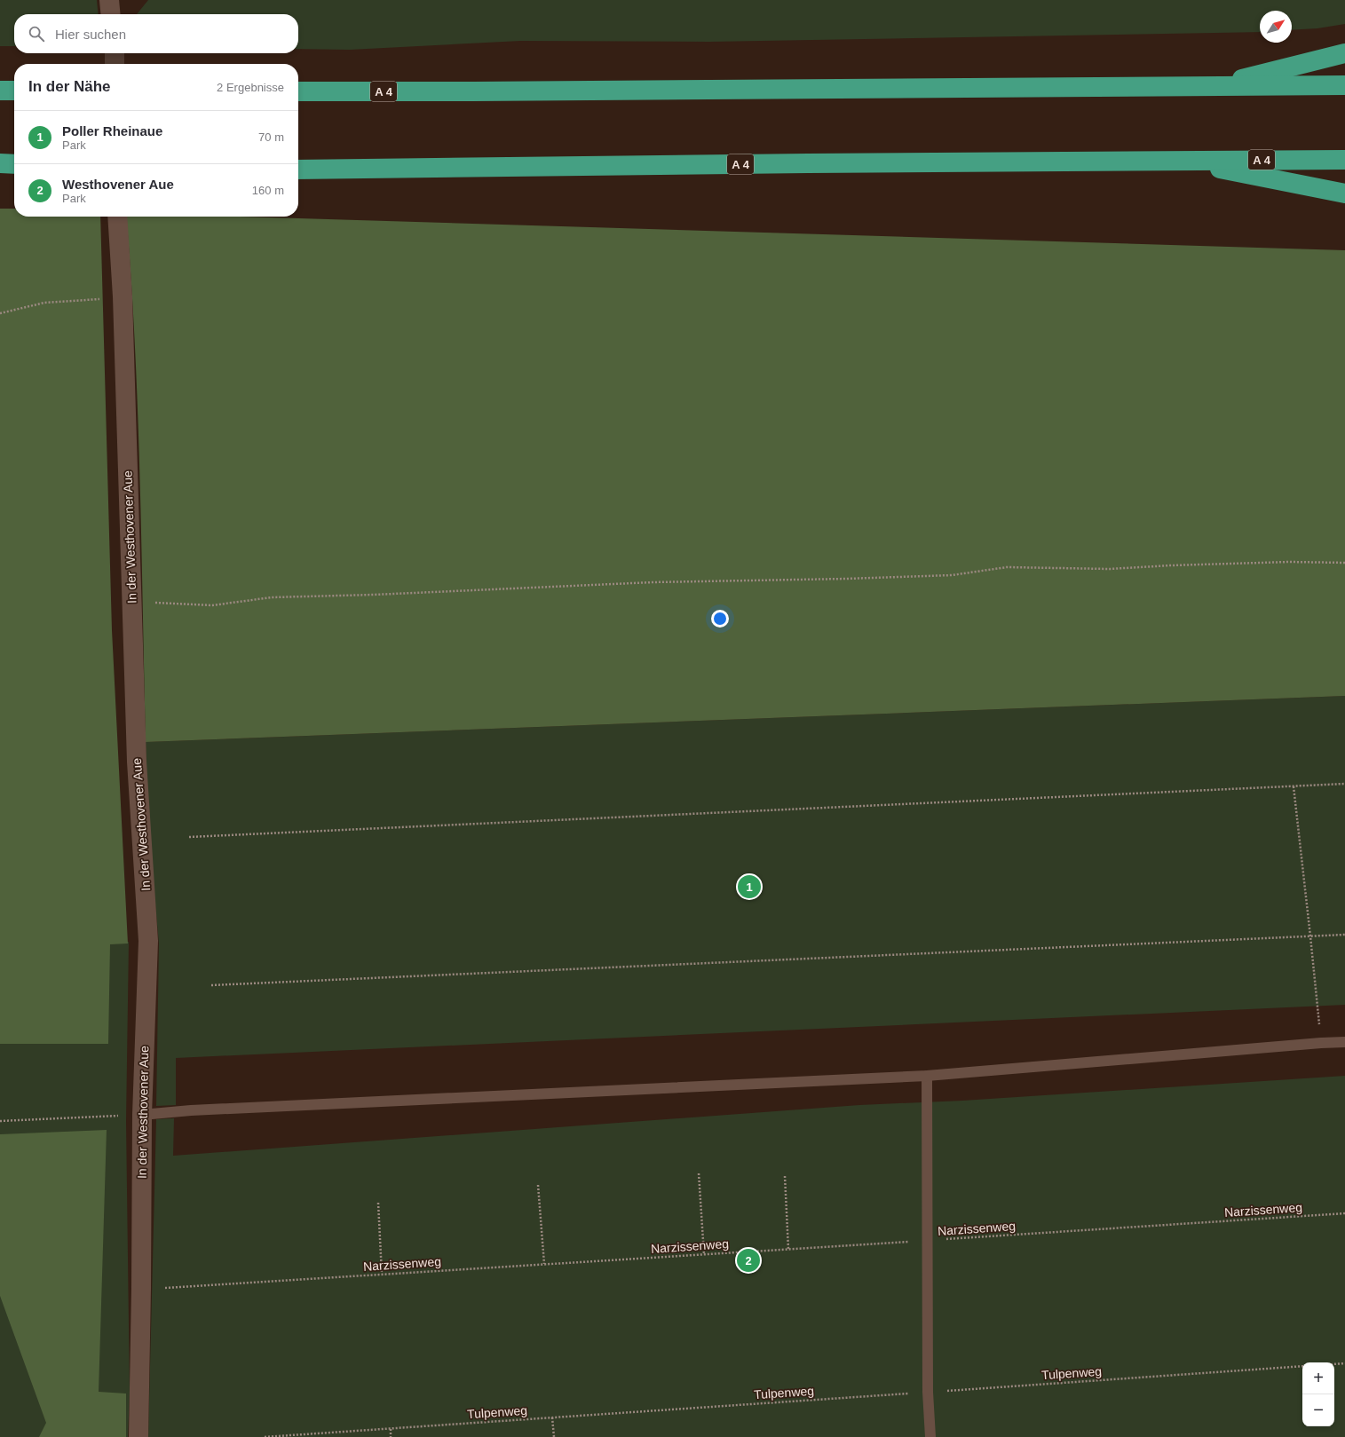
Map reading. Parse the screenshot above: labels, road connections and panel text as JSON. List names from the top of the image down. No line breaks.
{"streets":{"highway":["A 4"],"street":["In der Westhovener Aue"],"path":["Narzissenweg","Tulpenweg"]},"crossings":[["In der Westhovener Aue","Narzissenweg"]],"north":"top right","page":{"search":"Hier suchen","heading":["In der Nähe","2 Ergebnisse"],"list":[{"mark":"1","name":"Poller Rheinaue","note":"Park","value":"70 m"},{"mark":"2","name":"Westhovener Aue","note":"Park","value":"160 m"}],"pins":["1","2"],"map_buttons":["+","−"]}}
